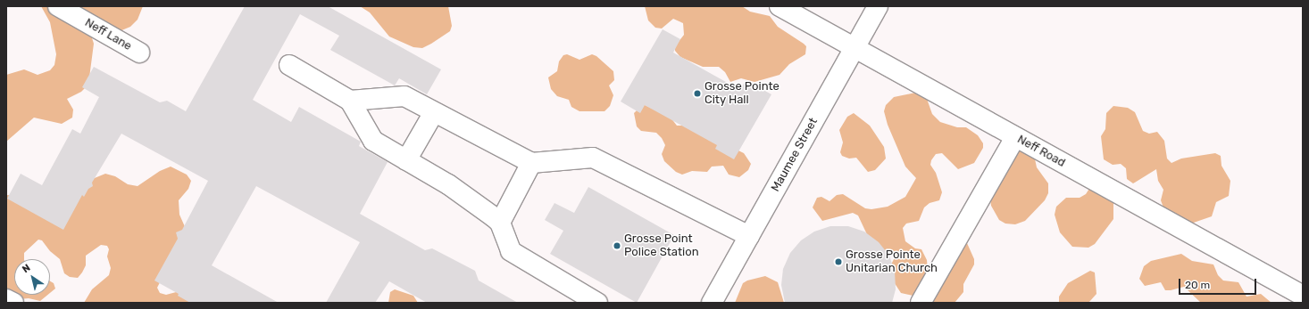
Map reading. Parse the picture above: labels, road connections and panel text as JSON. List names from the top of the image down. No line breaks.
{"streets":{"street":["Neff Lane","Neff Road","Maumee Street"]},"crossings":[["Neff Road","Maumee Street"]],"places":["Grosse Pointe City Hall","Grosse Point Police Station","Grosse Pointe Unitarian Church"],"scale_bar":"20 m","north":"top left"}
